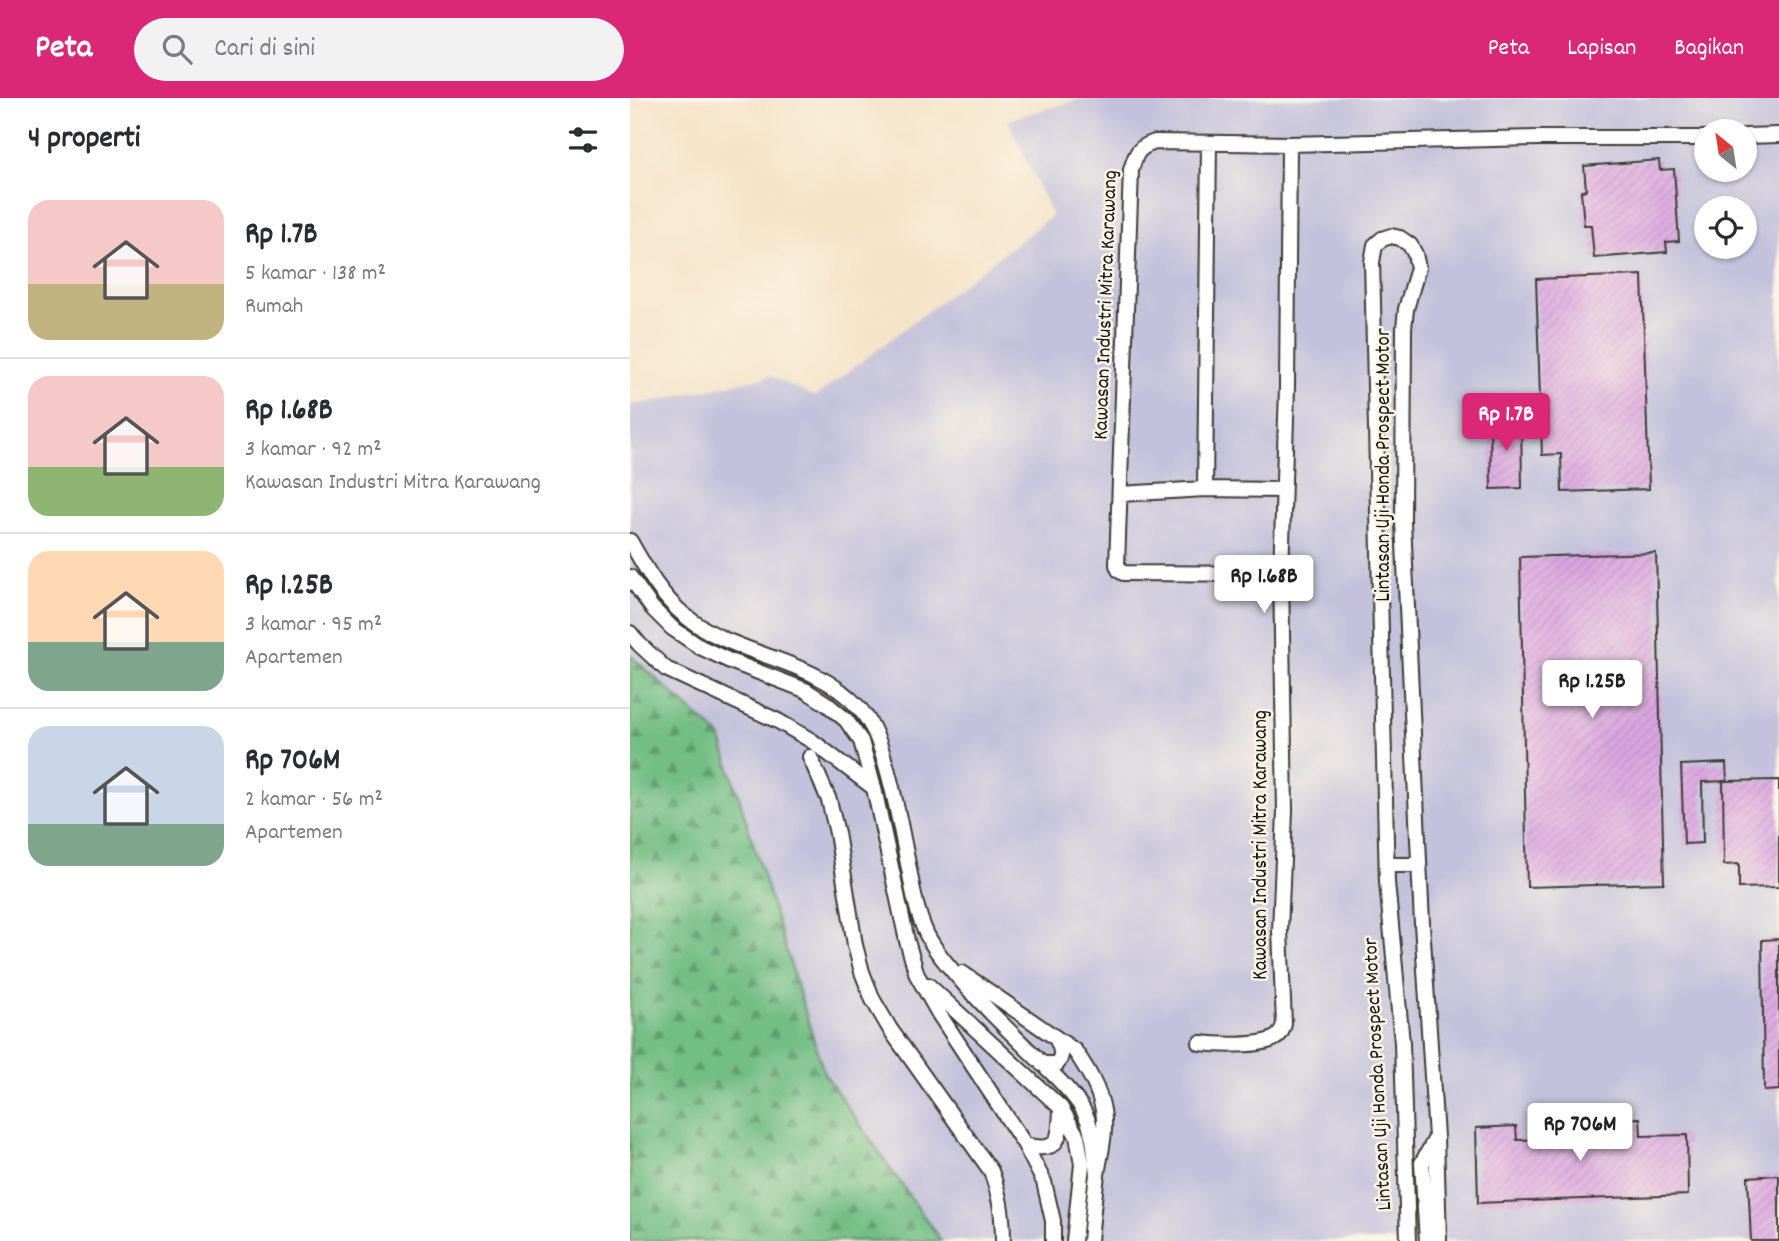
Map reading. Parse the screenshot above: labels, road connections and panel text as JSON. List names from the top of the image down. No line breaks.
{"streets":{"street":["Kawasan Industri Mitra Karawang","Lintasan Uji Honda Prospect Motor"]},"north":"top left","page":{"header":"Peta","search":"Cari di sini","nav":["Peta","Lapisan","Bagikan"],"heading":"4 properti","list":[{"name":"Rp 1.7B","note":"5 kamar · 138 m² · Rumah"},{"name":"Rp 1.68B","note":"3 kamar · 92 m² · Kawasan Industri Mitra Karawang"},{"name":"Rp 1.25B","note":"3 kamar · 95 m² · Apartemen"},{"name":"Rp 706M","note":"2 kamar · 56 m² · Apartemen"}],"price":["Rp 1.7B","Rp 1.68B","Rp 1.25B","Rp 706M"]}}
